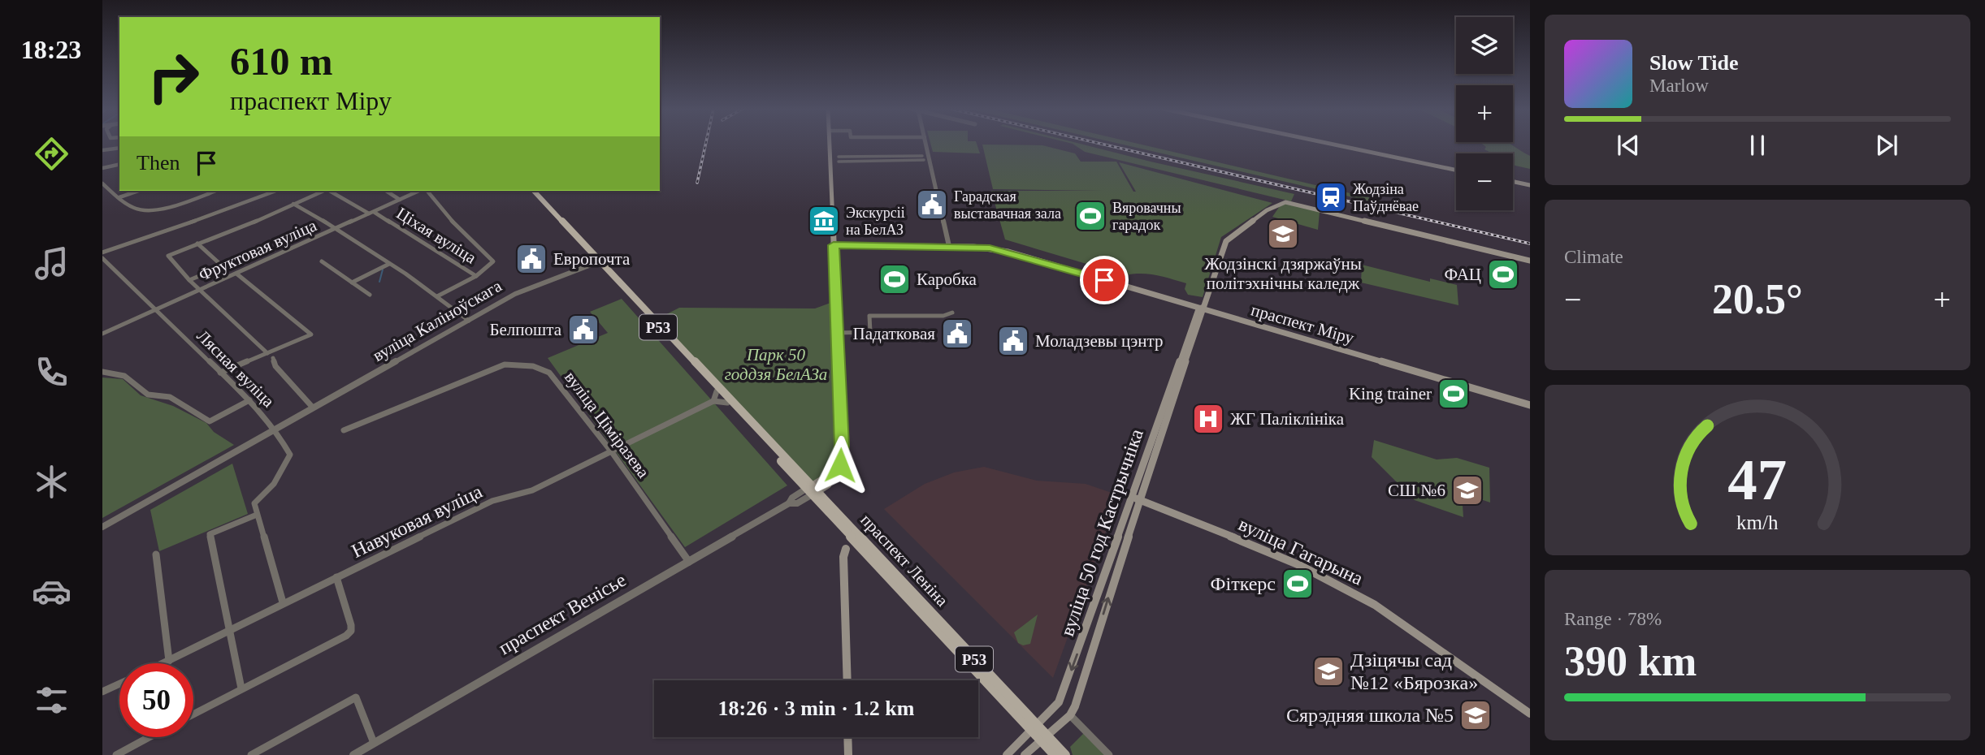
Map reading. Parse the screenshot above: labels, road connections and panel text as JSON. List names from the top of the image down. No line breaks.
{"streets":{"main road":["праспект Міру","Р53","вуліца 50 год Кастрычніка","вуліца Гагарына","праспект Леніна"],"street":["Ціхая вуліца","Фруктовая вуліца","вуліца Каліноўскага","Лясная вуліца","вуліца Ціміразева","Навуковая вуліца","праспект Венісье"]},"crossings":[["Ціхая вуліца","Фруктовая вуліца"],["Фруктовая вуліца","Лясная вуліца"],["вуліца Каліноўскага","Лясная вуліца"],["вуліца Каліноўскага","праспект Леніна"],["праспект Міру","вуліца 50 год Кастрычніка"],["вуліца Ціміразева","Навуковая вуліца"],["вуліца Ціміразева","праспект Венісье"],["вуліца 50 год Кастрычніка","вуліца Гагарына"],["вуліца 50 год Кастрычніка","праспект Леніна"],["праспект Леніна","праспект Венісье"]],"parks":["Парк 50 годдзя БелАЗа"],"places":{"station":["Жодзіна Паўднёвае"],"public building":["Гарадская выставачная зала","Европочта","Белпошта","Падатковая","Моладзевы цэнтр"],"sports":["Вяровачны гарадок","ФАЦ","Каробка","King trainer","Фіткерс"],"museum":["Экскурсіі на БелАЗ"],"school or university":["Жодзінскі дзяржаўны політэхнічны каледж","СШ №6","Дзіцячы сад №12 «Бярозка»","Сярэдняя школа №5"],"hospital":["ЖГ Паліклініка"]},"page":{"tabs":"18:23","map_buttons":["+","−"],"turn":["610 m","праспект Міру"],"song":["Slow Tide","Marlow"],"then":"Then","tile":["Climate",["Range · 78%","390 km"]],"heat":["−","20.5°","+"],"limit":"50","trip":"18:26 · 3 min · 1.2 km","gauge":["47","km/h"]}}
